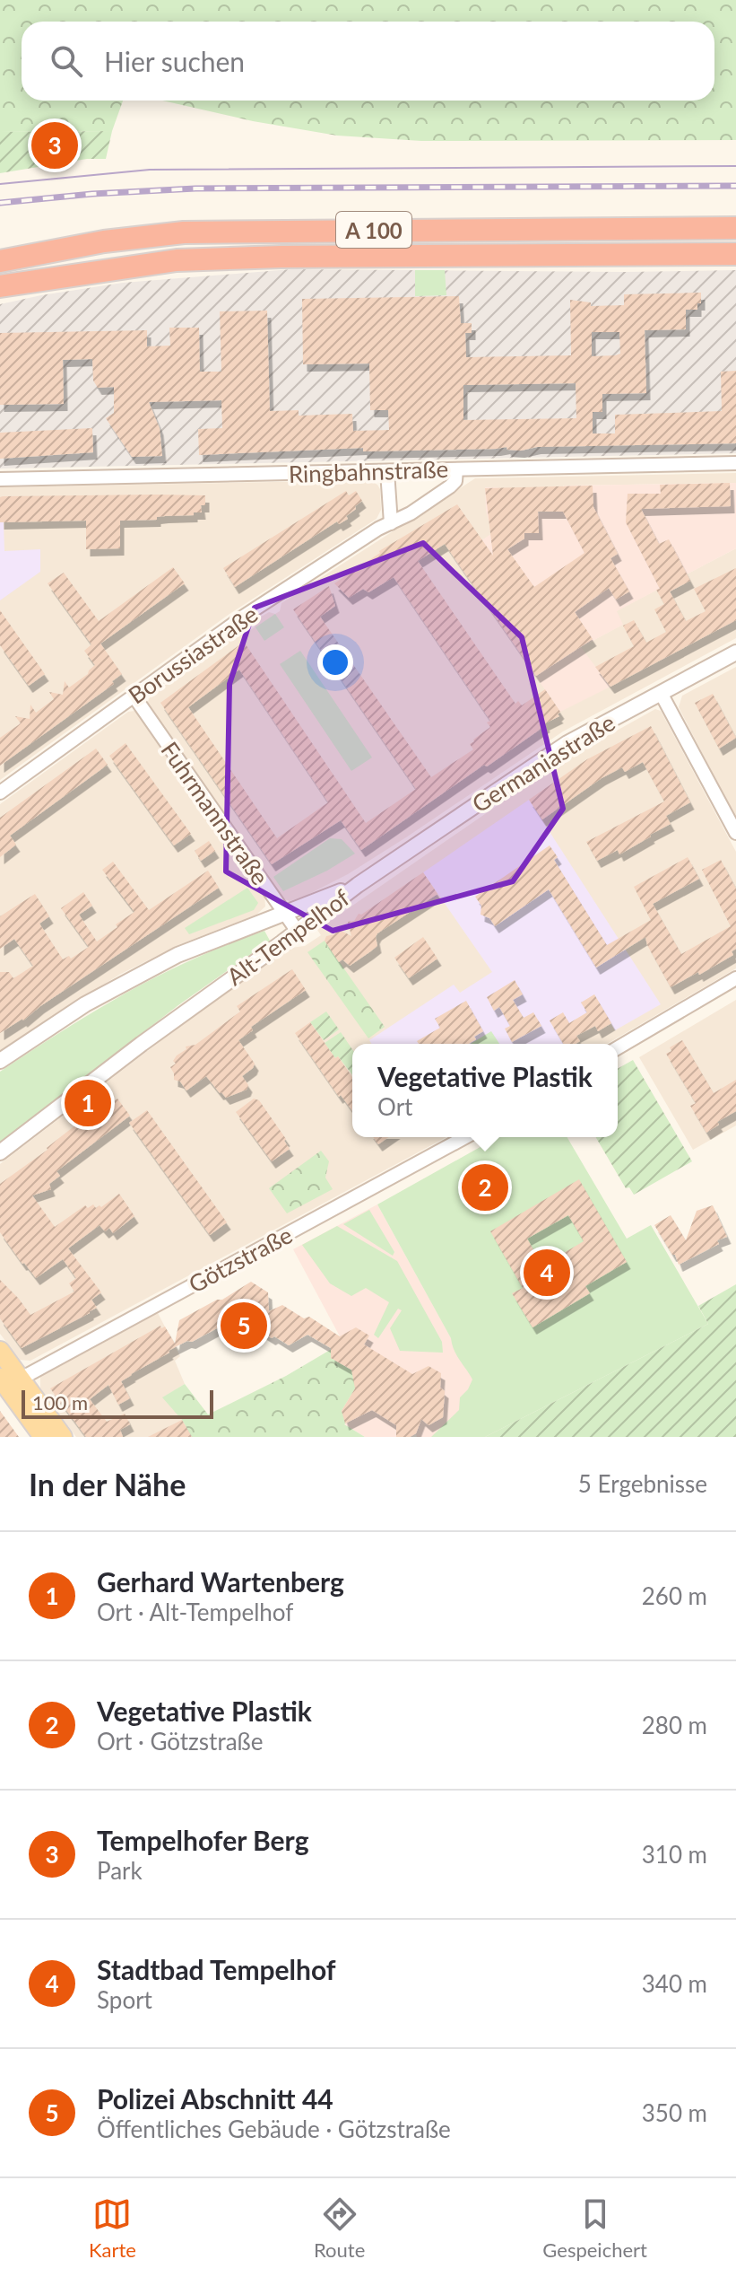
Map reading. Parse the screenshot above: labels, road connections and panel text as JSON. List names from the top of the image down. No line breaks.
{"streets":{"highway":["A 100"],"street":["Ringbahnstraße","Borussiastraße","Germaniastraße","Fuhrmannstraße","Alt-Tempelhof","Götzstraße"]},"crossings":[["Ringbahnstraße","Borussiastraße"],["Borussiastraße","Fuhrmannstraße"],["Germaniastraße","Alt-Tempelhof"],["Fuhrmannstraße","Alt-Tempelhof"]],"scale_bar":"100 m","page":{"search":"Hier suchen","pins":["3","1","2","4","5"],"popup":["Vegetative Plastik","Ort"],"scale":"100 m","heading":["In der Nähe","5 Ergebnisse"],"list":[{"mark":"1","name":"Gerhard Wartenberg","note":"Ort · Alt-Tempelhof","value":"260 m"},{"mark":"2","name":"Vegetative Plastik","note":"Ort · Götzstraße","value":"280 m"},{"mark":"3","name":"Tempelhofer Berg","note":"Park","value":"310 m"},{"mark":"4","name":"Stadtbad Tempelhof","note":"Sport","value":"340 m"},{"mark":"5","name":"Polizei Abschnitt 44","note":"Öffentliches Gebäude · Götzstraße","value":"350 m"}],"nav":["Karte","Route","Gespeichert"]}}
